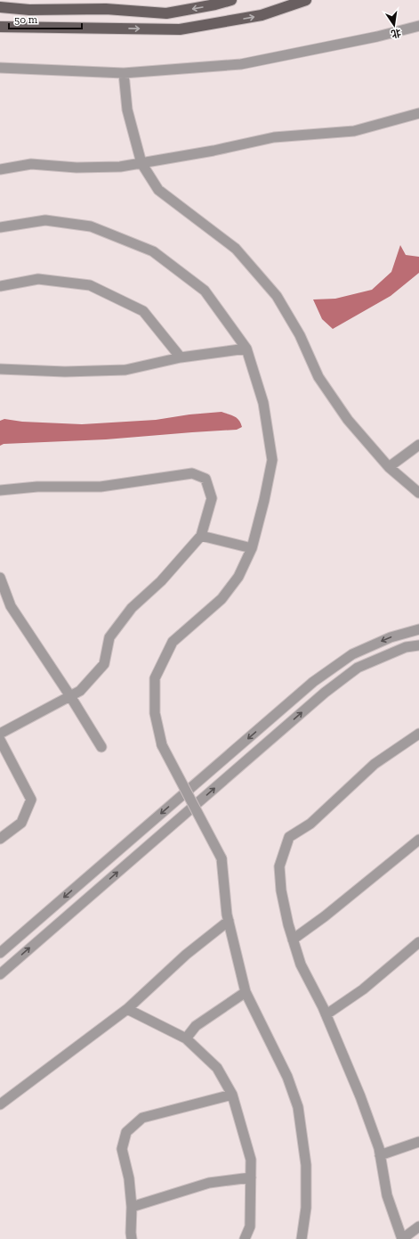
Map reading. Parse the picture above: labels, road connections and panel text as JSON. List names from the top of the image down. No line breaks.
{"scale_bar":"50 m","north":"bottom"}
